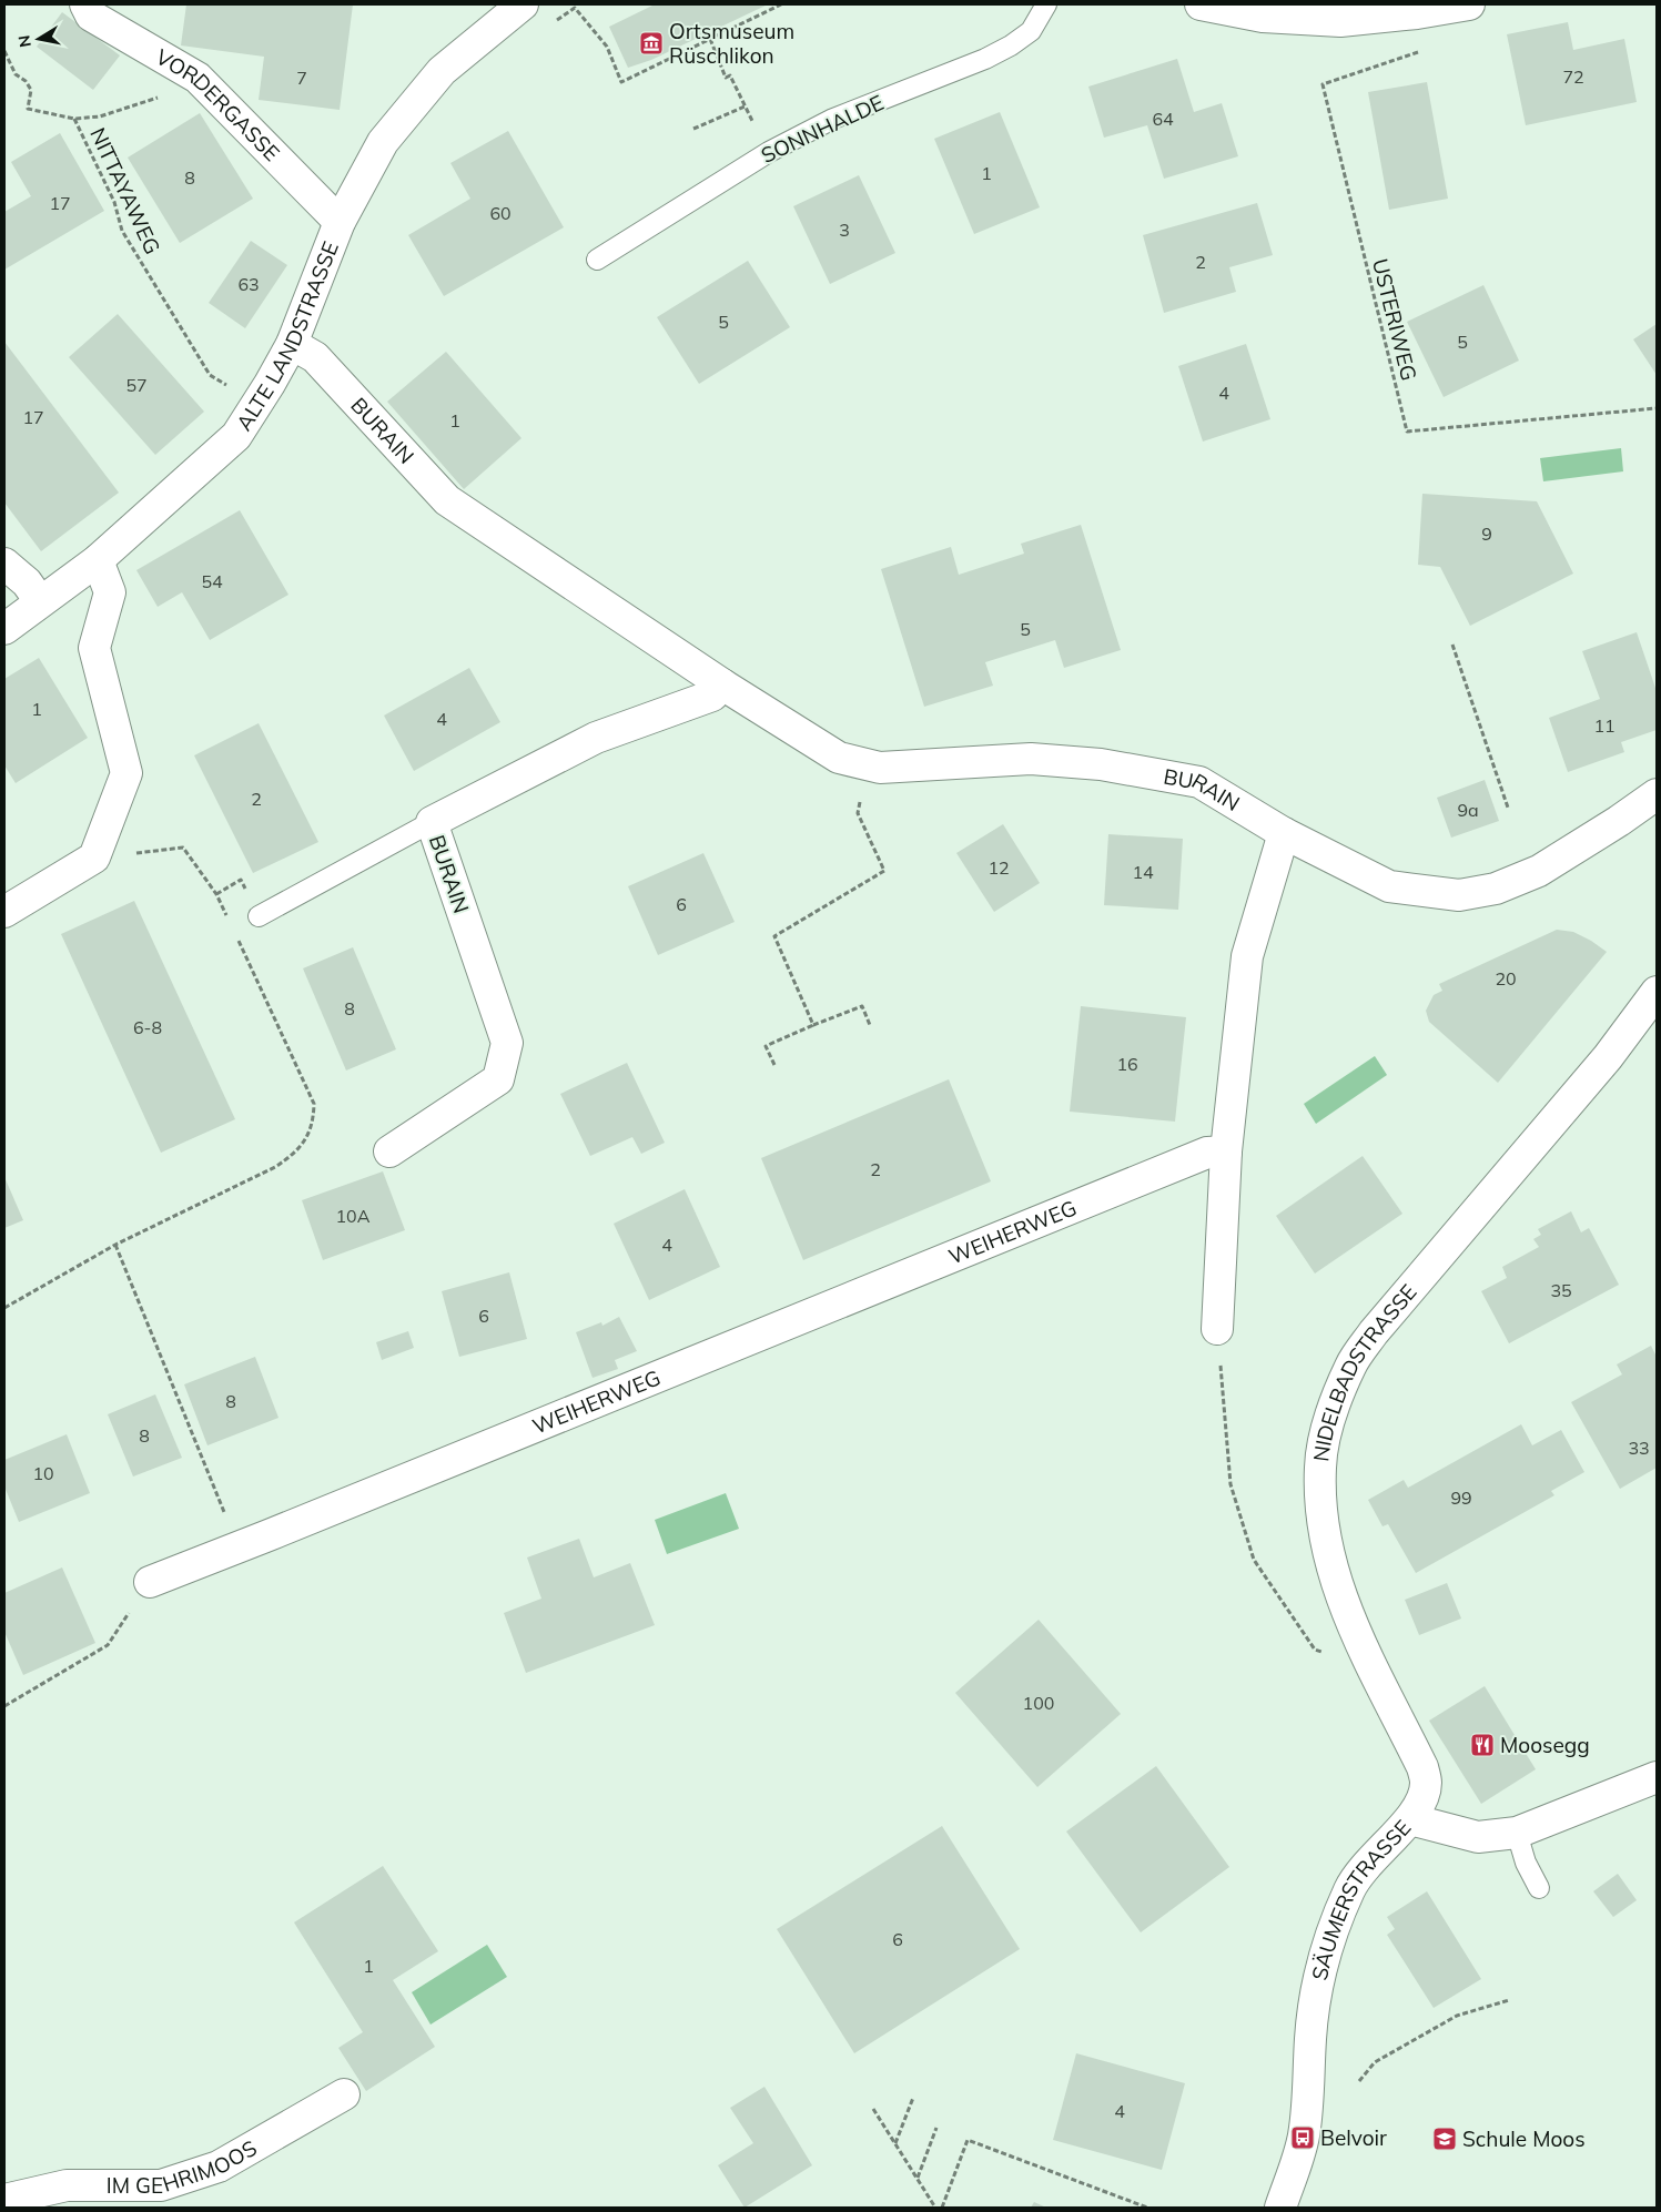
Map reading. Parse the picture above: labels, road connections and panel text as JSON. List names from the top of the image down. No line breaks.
{"streets":{"street":["VORDERGASSE","ALTE LANDSTRASSE","BURAIN","WEIHERWEG","NIDELBADSTRASSE","SÄUMERSTRASSE","IM GEHRIMOOS"],"lane":["SONNHALDE"],"path":["NITTAYAWEG","USTERIWEG"]},"crossings":[["VORDERGASSE","ALTE LANDSTRASSE"],["ALTE LANDSTRASSE","BURAIN"],["NIDELBADSTRASSE","SÄUMERSTRASSE"]],"places":{"museum":["Ortsmuseum Rüschlikon"],"restaurant":["Moosegg"],"bus stop":["Belvoir"],"school or university":["Schule Moos"]},"house_numbers":["72","7","64","1","8","17","60","3","2","63","5","5","57","4","17","1","9","54","5","1","4","11","2","9a","12","14","6","20","8","6-8","16","2","10A","4","35","6","8","8","33","10","99","100","6","1","4"],"north":"left"}
